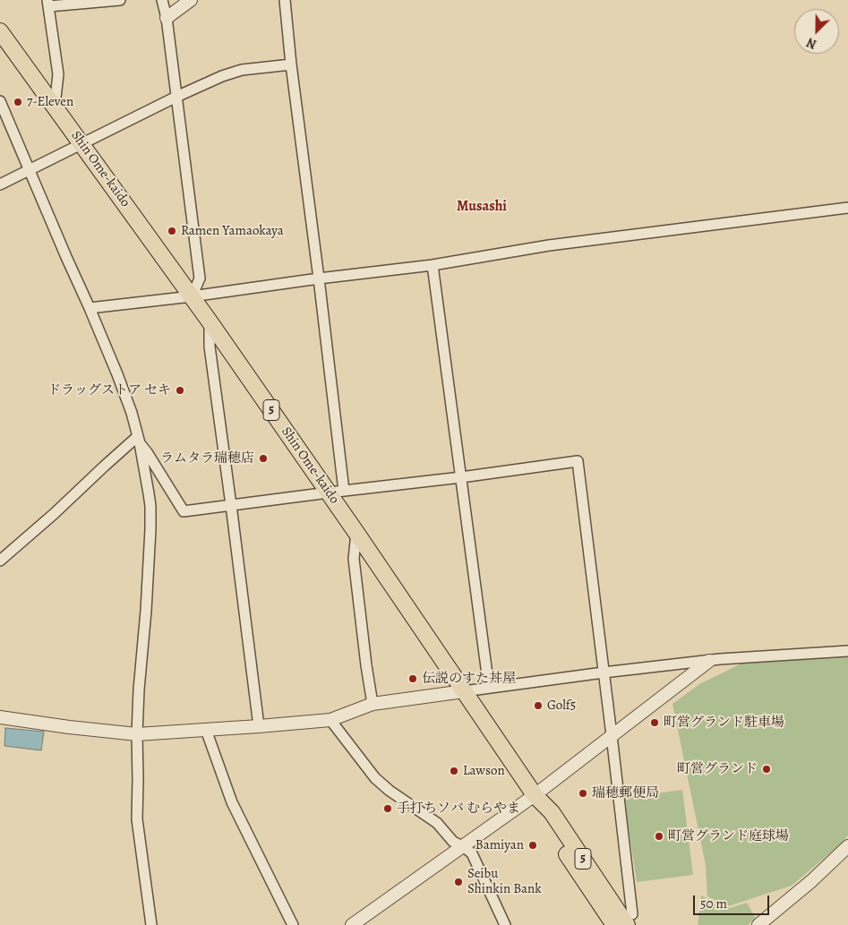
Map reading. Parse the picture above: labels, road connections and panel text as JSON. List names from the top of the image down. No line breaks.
{"streets":{"main road":["Shin Ome-kaido","5"]},"districts":["Musashi"],"places":["7-Eleven","Ramen Yamaokaya","ドラッグストア セキ","ラムタラ瑞穂店","伝説のすた丼屋","Golf5","町営グランド駐車場","町営グランド","Lawson","瑞穂郵便局","手打ちソバ むらやま","町営グランド庭球場","Bamiyan","Seibu Shinkin Bank"],"scale_bar":"50 m","north":"bottom left"}
